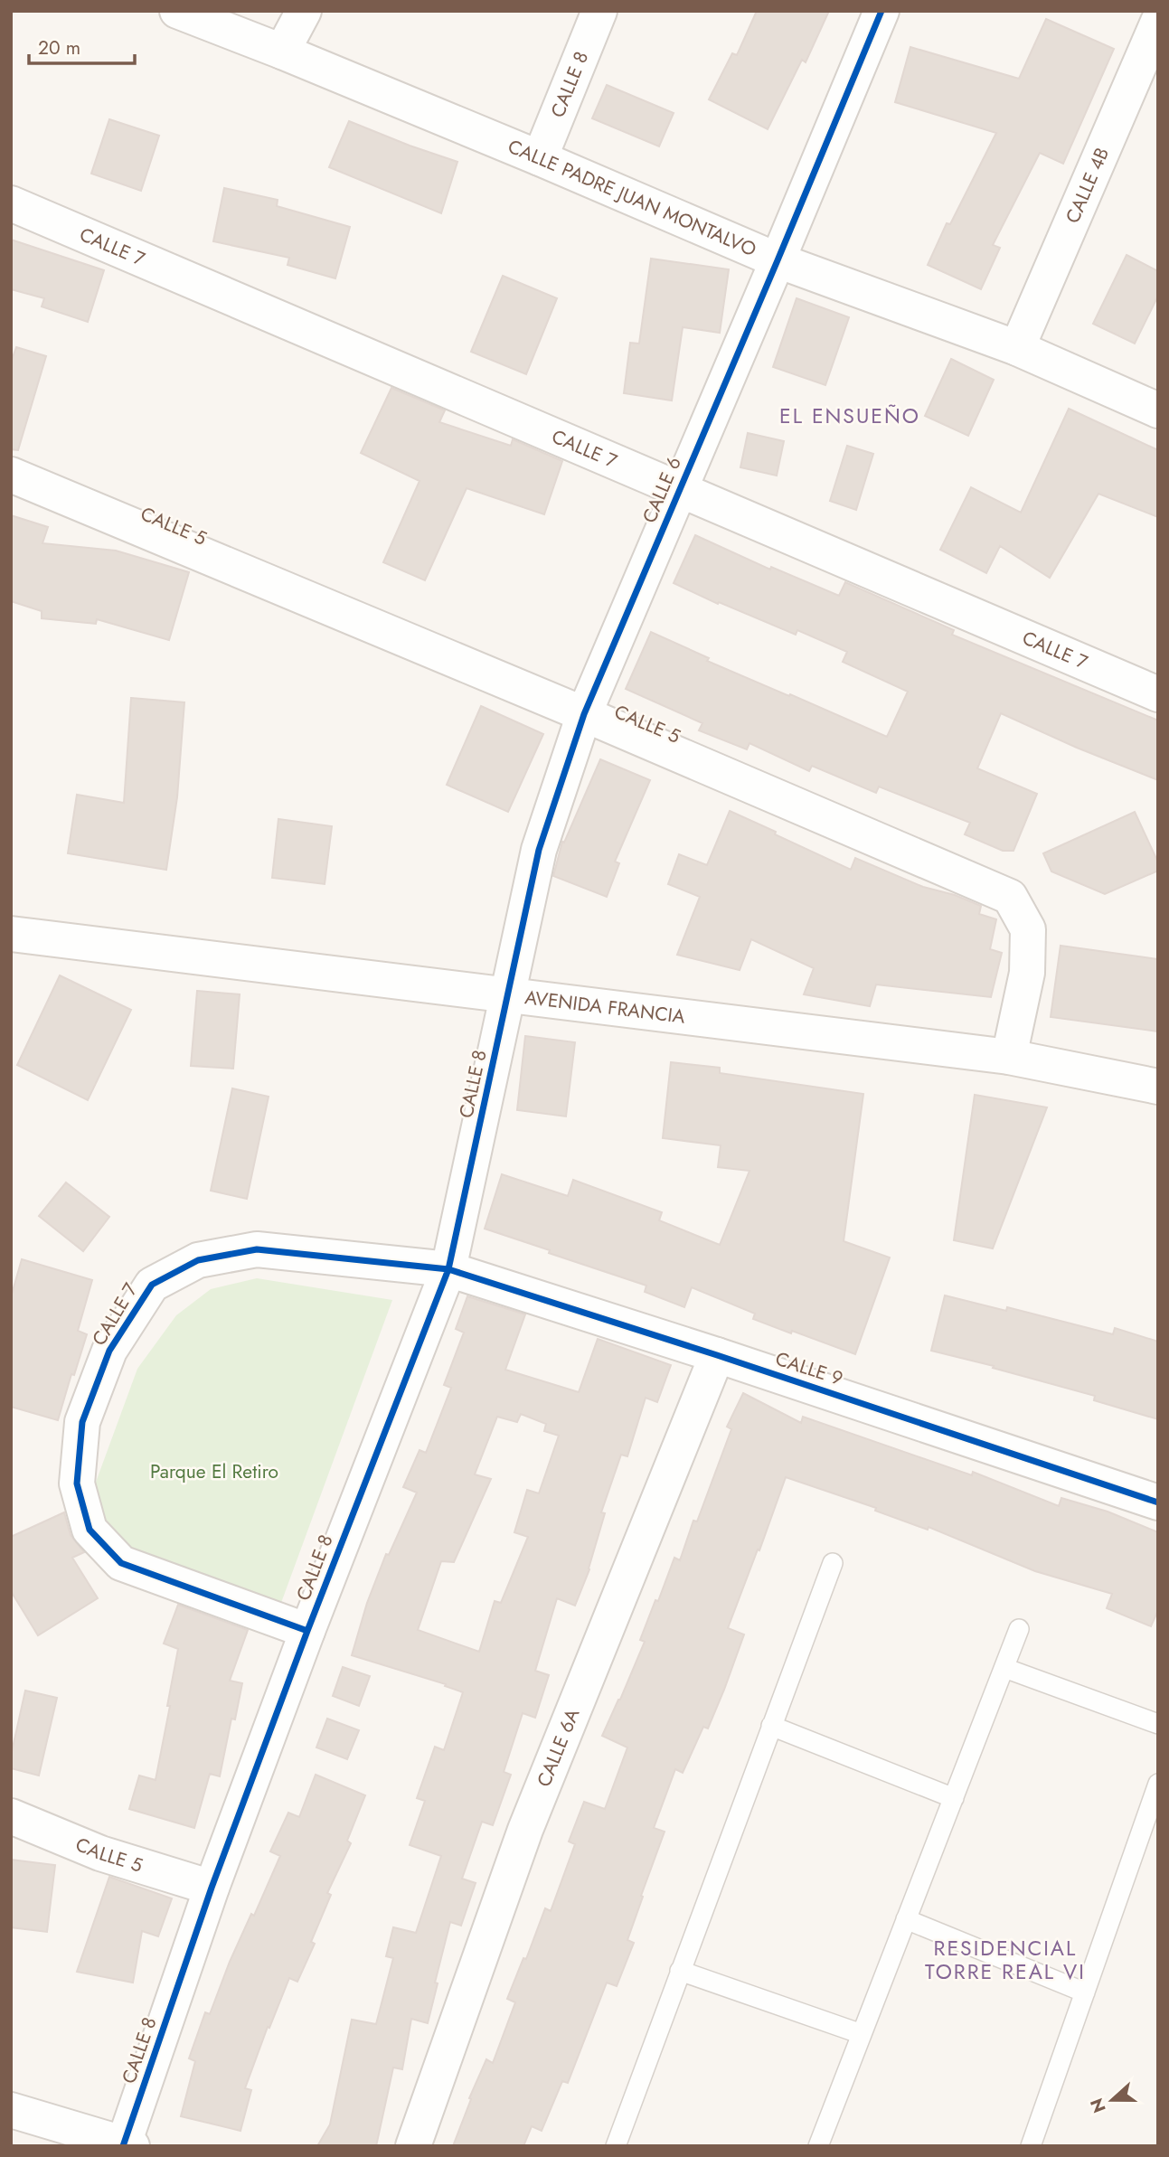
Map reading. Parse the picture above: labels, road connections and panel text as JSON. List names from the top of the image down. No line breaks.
{"streets":{"street":["CALLE 8","CALLE 4B","CALLE PADRE JUAN MONTALVO","CALLE 7","CALLE 6","CALLE 5","AVENIDA FRANCIA","CALLE 9","CALLE 6A"]},"crossings":[["CALLE 8","CALLE PADRE JUAN MONTALVO"],["CALLE 8","CALLE 7"],["CALLE 8","CALLE 6"],["CALLE 8","CALLE 5"],["CALLE 8","AVENIDA FRANCIA"],["CALLE 8","CALLE 9"],["CALLE 4B","CALLE PADRE JUAN MONTALVO"],["CALLE PADRE JUAN MONTALVO","CALLE 6"],["CALLE 7","CALLE 6"],["CALLE 7","CALLE 9"],["CALLE 6","CALLE 5"],["CALLE 6","AVENIDA FRANCIA"],["CALLE 5","AVENIDA FRANCIA"],["CALLE 9","CALLE 6A"]],"districts":["EL ENSUEÑO","RESIDENCIAL TORRE REAL VI"],"parks":["Parque El Retiro"],"scale_bar":"20 m","north":"left"}
